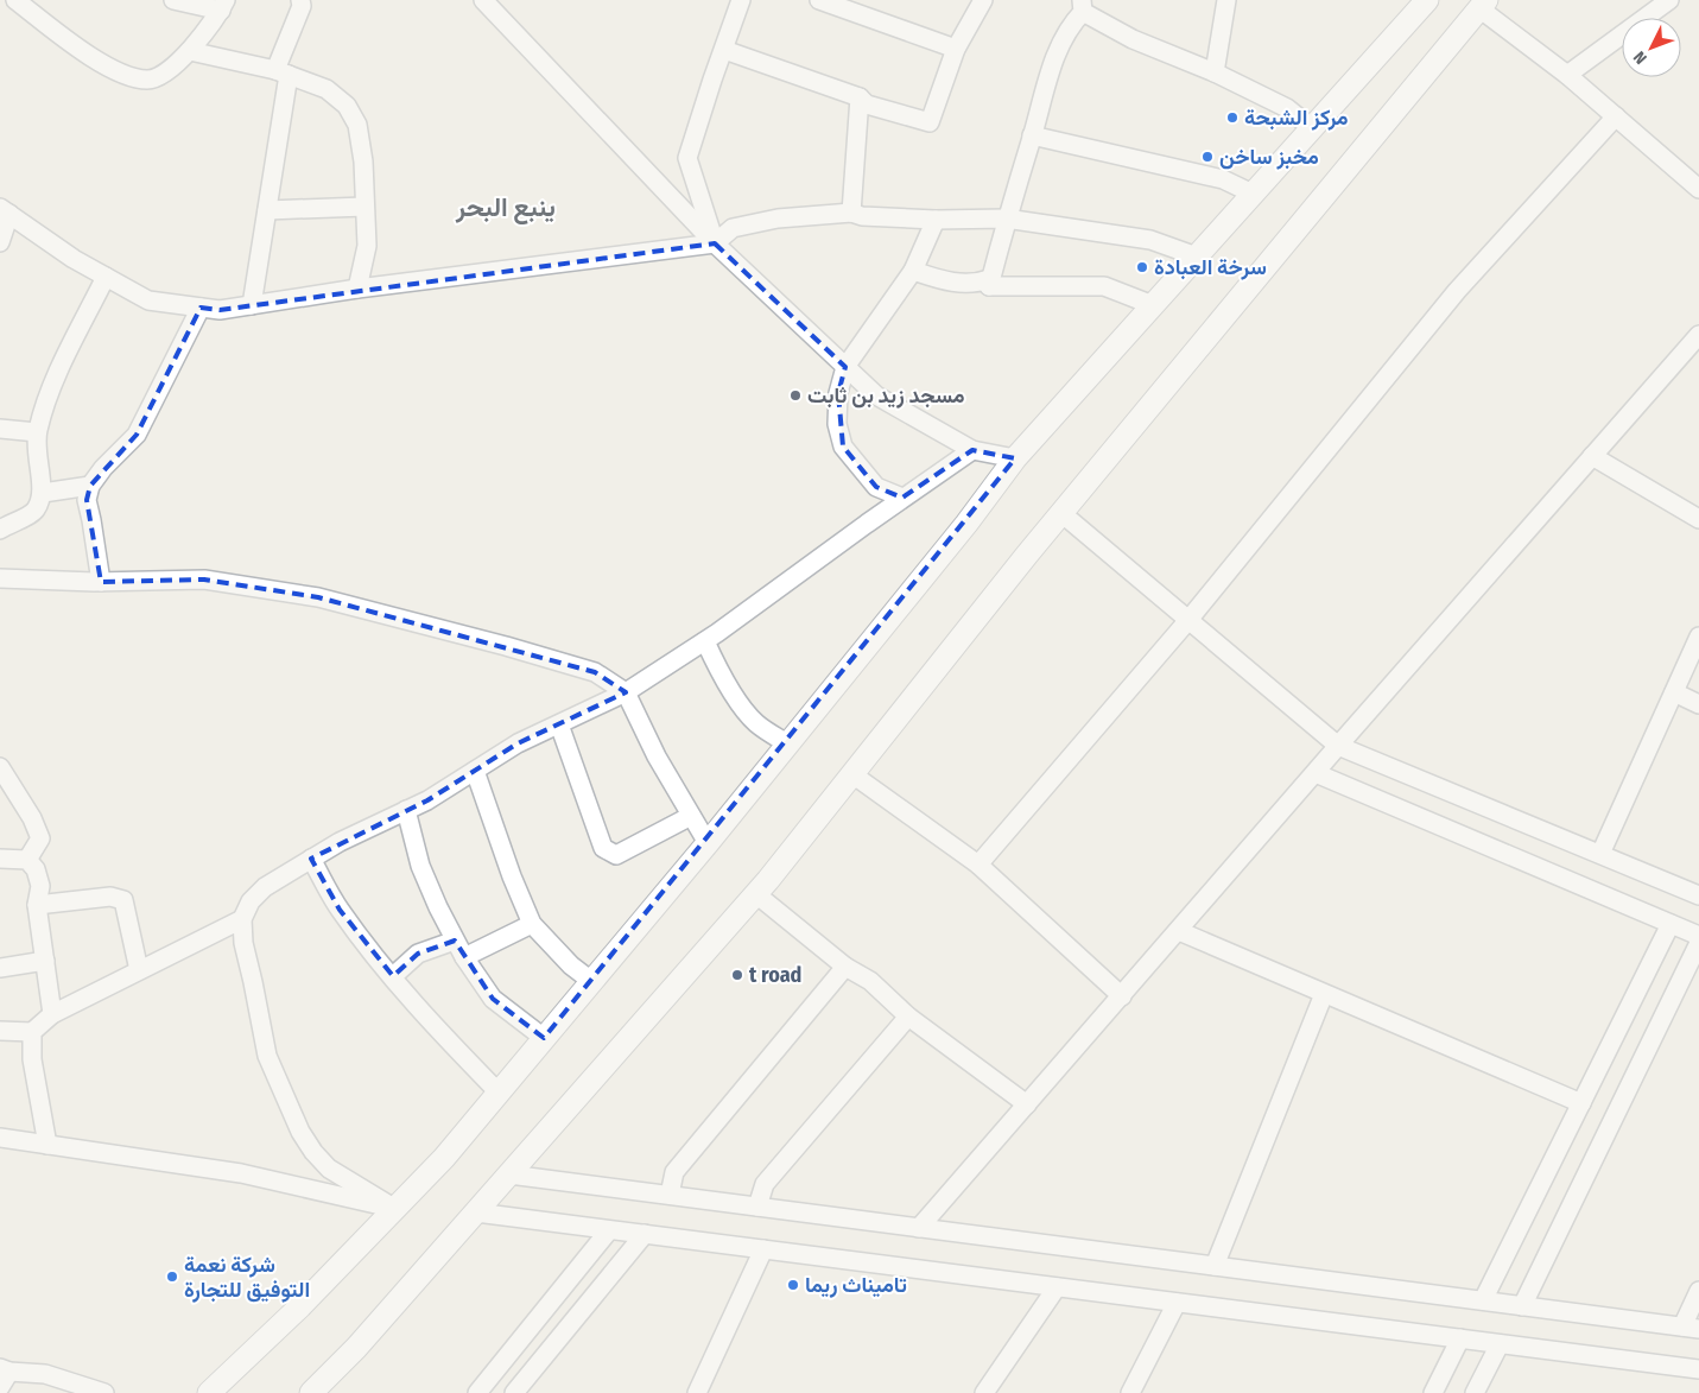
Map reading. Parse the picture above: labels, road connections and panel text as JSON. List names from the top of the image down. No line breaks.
{"districts":["ينبع البحر"],"places":["مركز الشبحة","مخبز ساخن","سرخة العبادة","مسجد زيد بن ثابت","t road","شركة نعمة التوفيق للتجارة","تاميناث ريما"],"north":"bottom left"}
